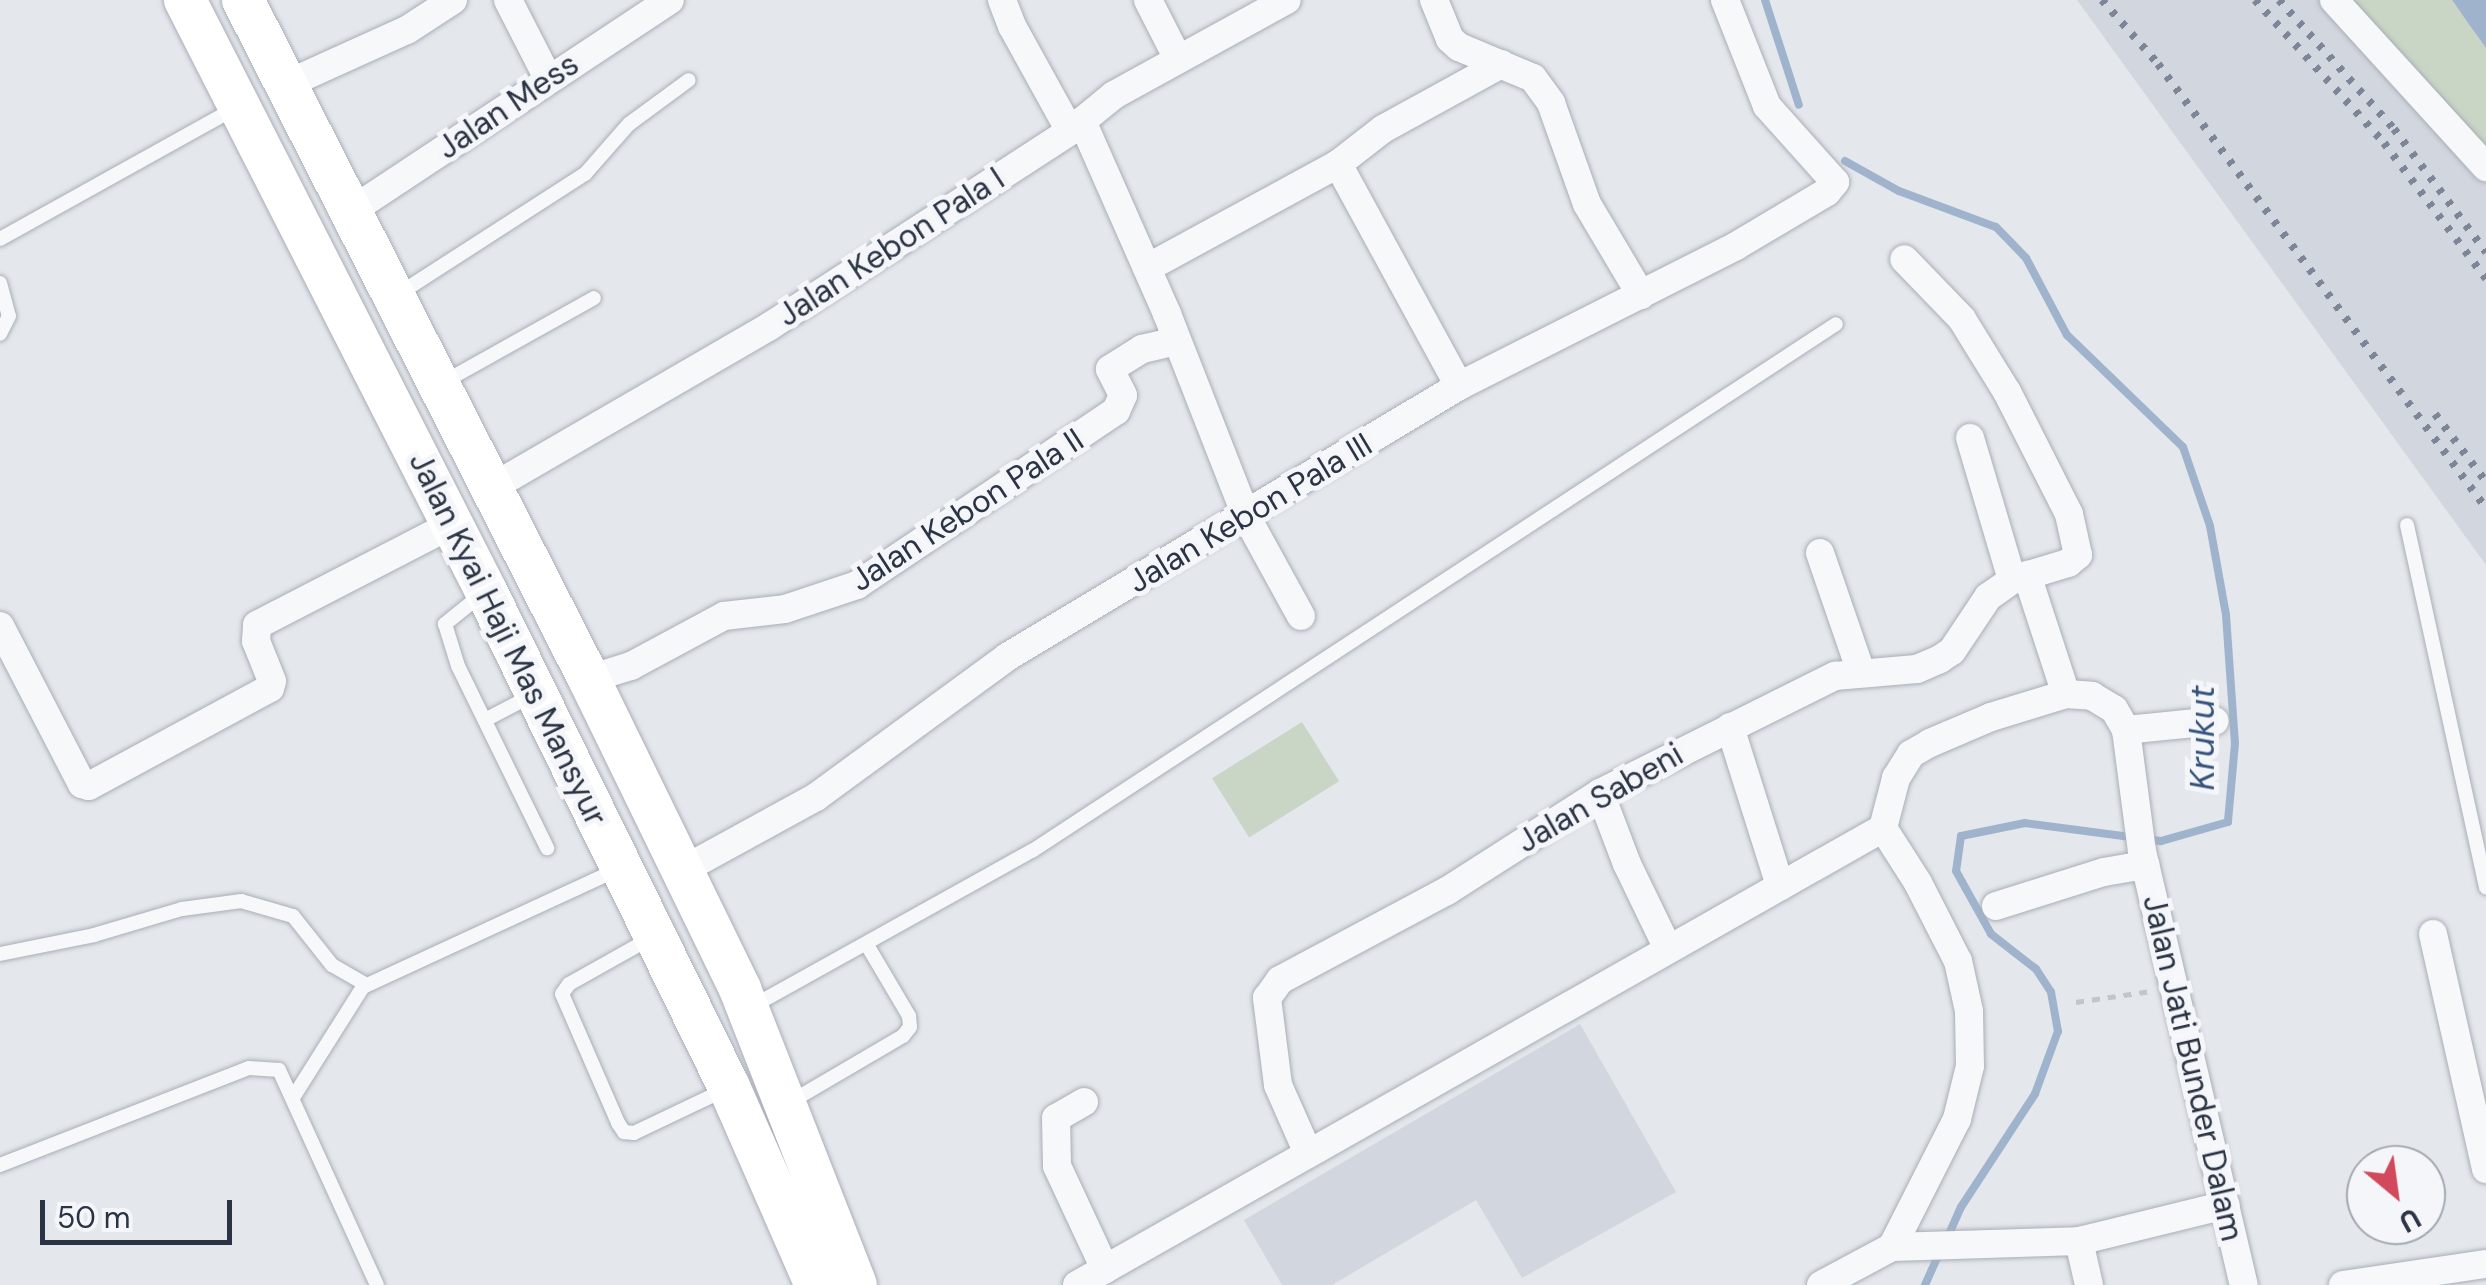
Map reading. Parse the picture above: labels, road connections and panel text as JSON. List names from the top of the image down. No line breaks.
{"streets":{"main road":["Jalan Kyai Haji Mas Mansyur"],"street":["Jalan Mess","Jalan Kebon Pala I","Jalan Kebon Pala II","Jalan Kebon Pala III","Jalan Sabeni","Jalan Jati Bunder Dalam"]},"crossings":[["Jalan Mess","Jalan Kyai Haji Mas Mansyur"],["Jalan Kebon Pala I","Jalan Kyai Haji Mas Mansyur"],["Jalan Kebon Pala II","Jalan Kyai Haji Mas Mansyur"],["Jalan Kebon Pala III","Jalan Kyai Haji Mas Mansyur"]],"water":["Krukut"],"scale_bar":"50 m","north":"bottom right"}
